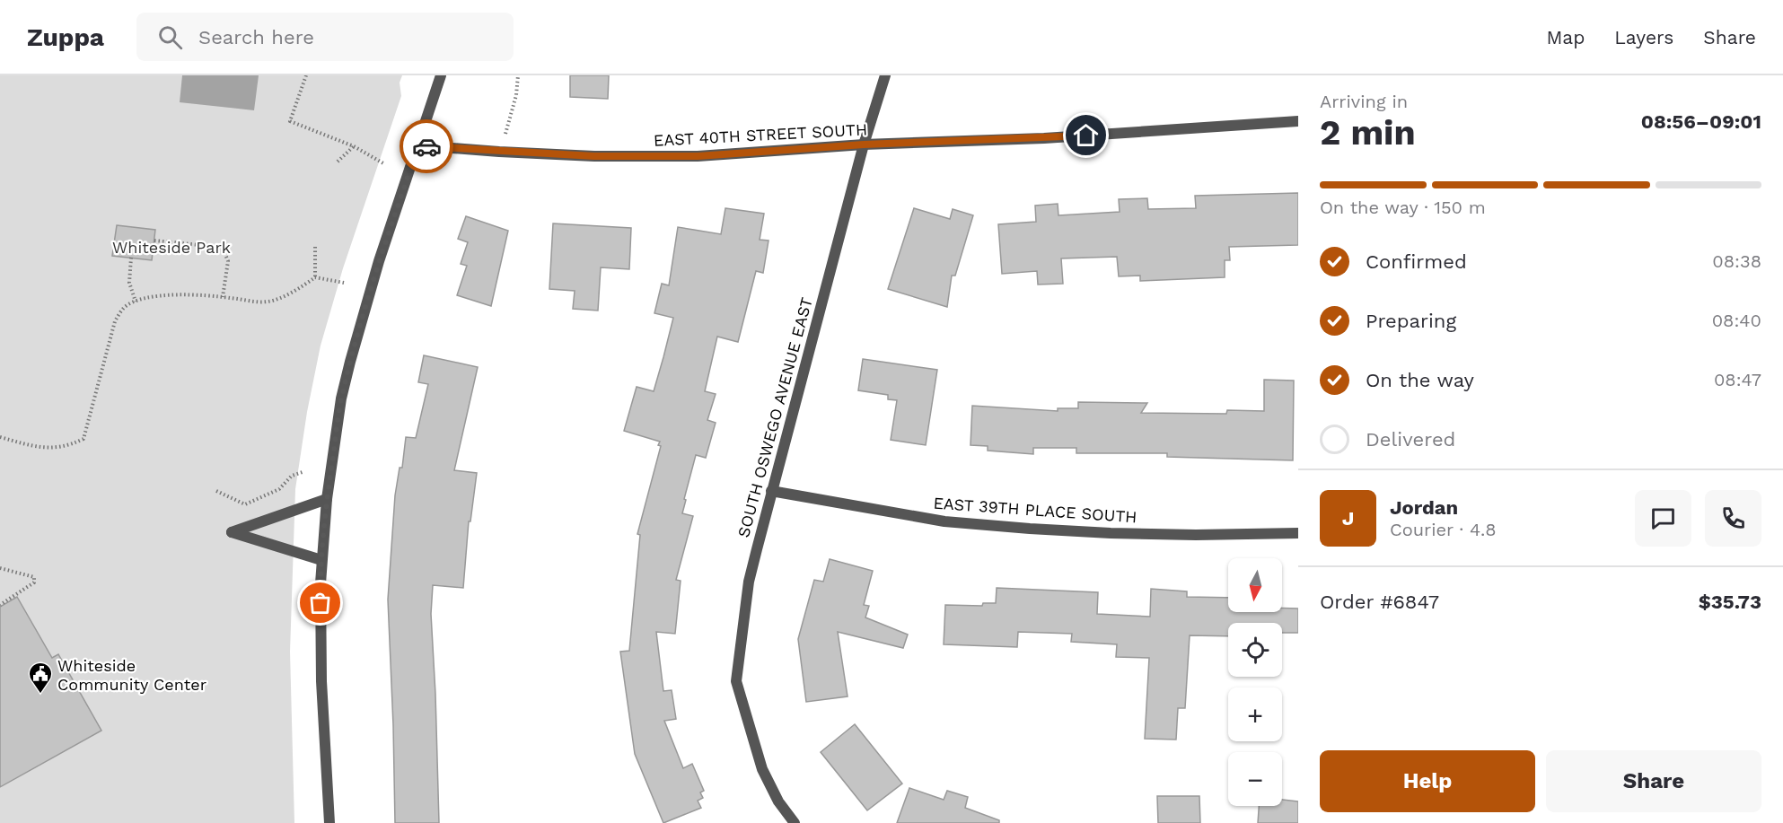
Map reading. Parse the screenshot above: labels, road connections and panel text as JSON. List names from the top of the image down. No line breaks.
{"streets":{"street":["EAST 40TH STREET SOUTH","SOUTH OSWEGO AVENUE EAST","EAST 39TH PLACE SOUTH"]},"crossings":[["EAST 40TH STREET SOUTH","SOUTH OSWEGO AVENUE EAST"],["SOUTH OSWEGO AVENUE EAST","EAST 39TH PLACE SOUTH"]],"parks":["Whiteside Park"],"places":{"public building":["Whiteside Community Center"]},"north":"bottom","page":{"header":"Zuppa","search":"Search here","nav":["Map","Layers","Share"],"heading":["2 min","Arriving in","08:56–09:01"],"panel":["Jordan","Courier · 4.8","Order #6847","$35.73"],"bar":"On the way · 150 m","list":[["Confirmed","08:38"],["Preparing","08:40"],["On the way","08:47"],"Delivered"],"round":"J","map_buttons":["+","−"],"buttons":["Help","Share"]}}
